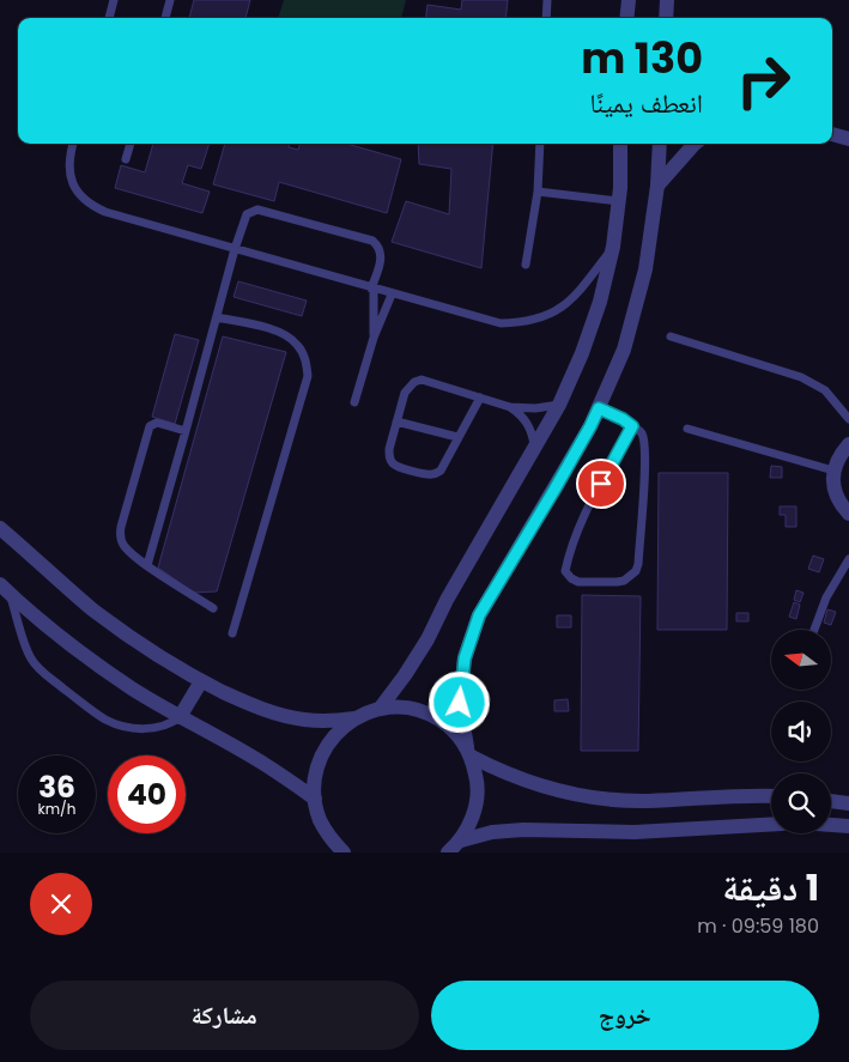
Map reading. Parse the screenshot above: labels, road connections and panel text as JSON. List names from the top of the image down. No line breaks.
{"north":"left","page":{"turn":["130 m","انعطف يمينًا"],"speed":"36 km/h","limit":"40","heading":["1 دقيقة","180 m · 09:59"],"buttons":["خروج","مشاركة"]}}
